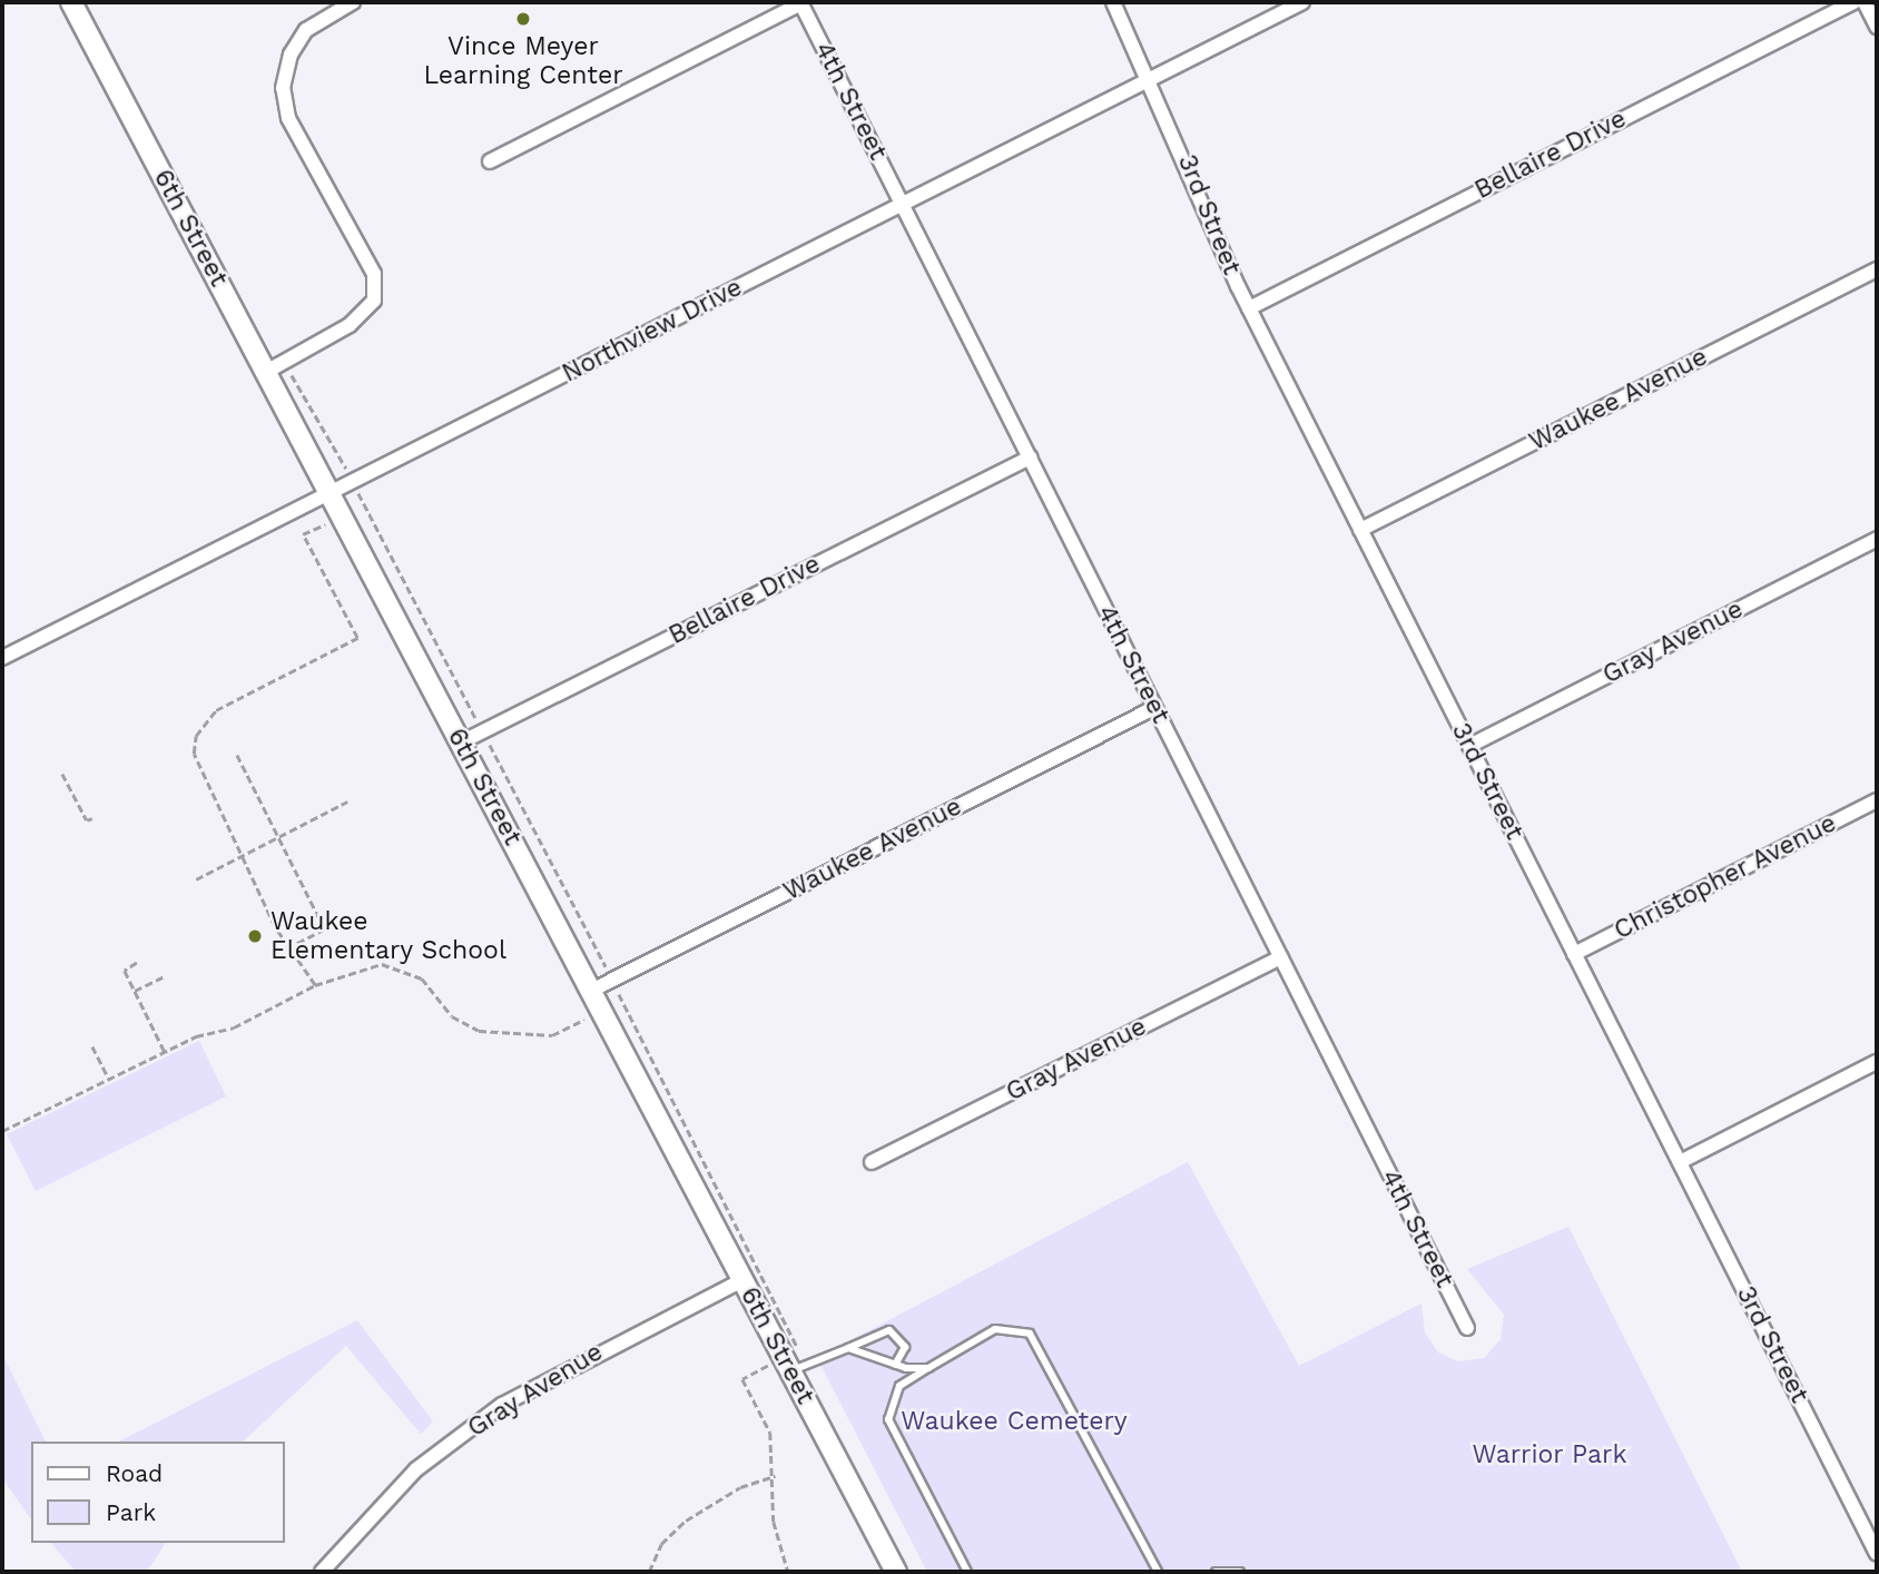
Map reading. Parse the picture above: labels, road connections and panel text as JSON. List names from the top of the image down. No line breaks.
{"streets":{"main road":["6th Street"],"street":["4th Street","Bellaire Drive","3rd Street","Northview Drive","Waukee Avenue","Gray Avenue","Christopher Avenue"]},"crossings":[["4th Street","Bellaire Drive"],["4th Street","Northview Drive"],["4th Street","Waukee Avenue"],["4th Street","Gray Avenue"],["Bellaire Drive","3rd Street"],["Bellaire Drive","6th Street"],["3rd Street","Northview Drive"],["3rd Street","Waukee Avenue"],["3rd Street","Gray Avenue"],["3rd Street","Christopher Avenue"],["6th Street","Northview Drive"],["6th Street","Waukee Avenue"],["6th Street","Gray Avenue"]],"parks":["Waukee Cemetery","Warrior Park"],"places":["Vince Meyer Learning Center","Waukee Elementary School"],"legend":["Road","Park"]}
